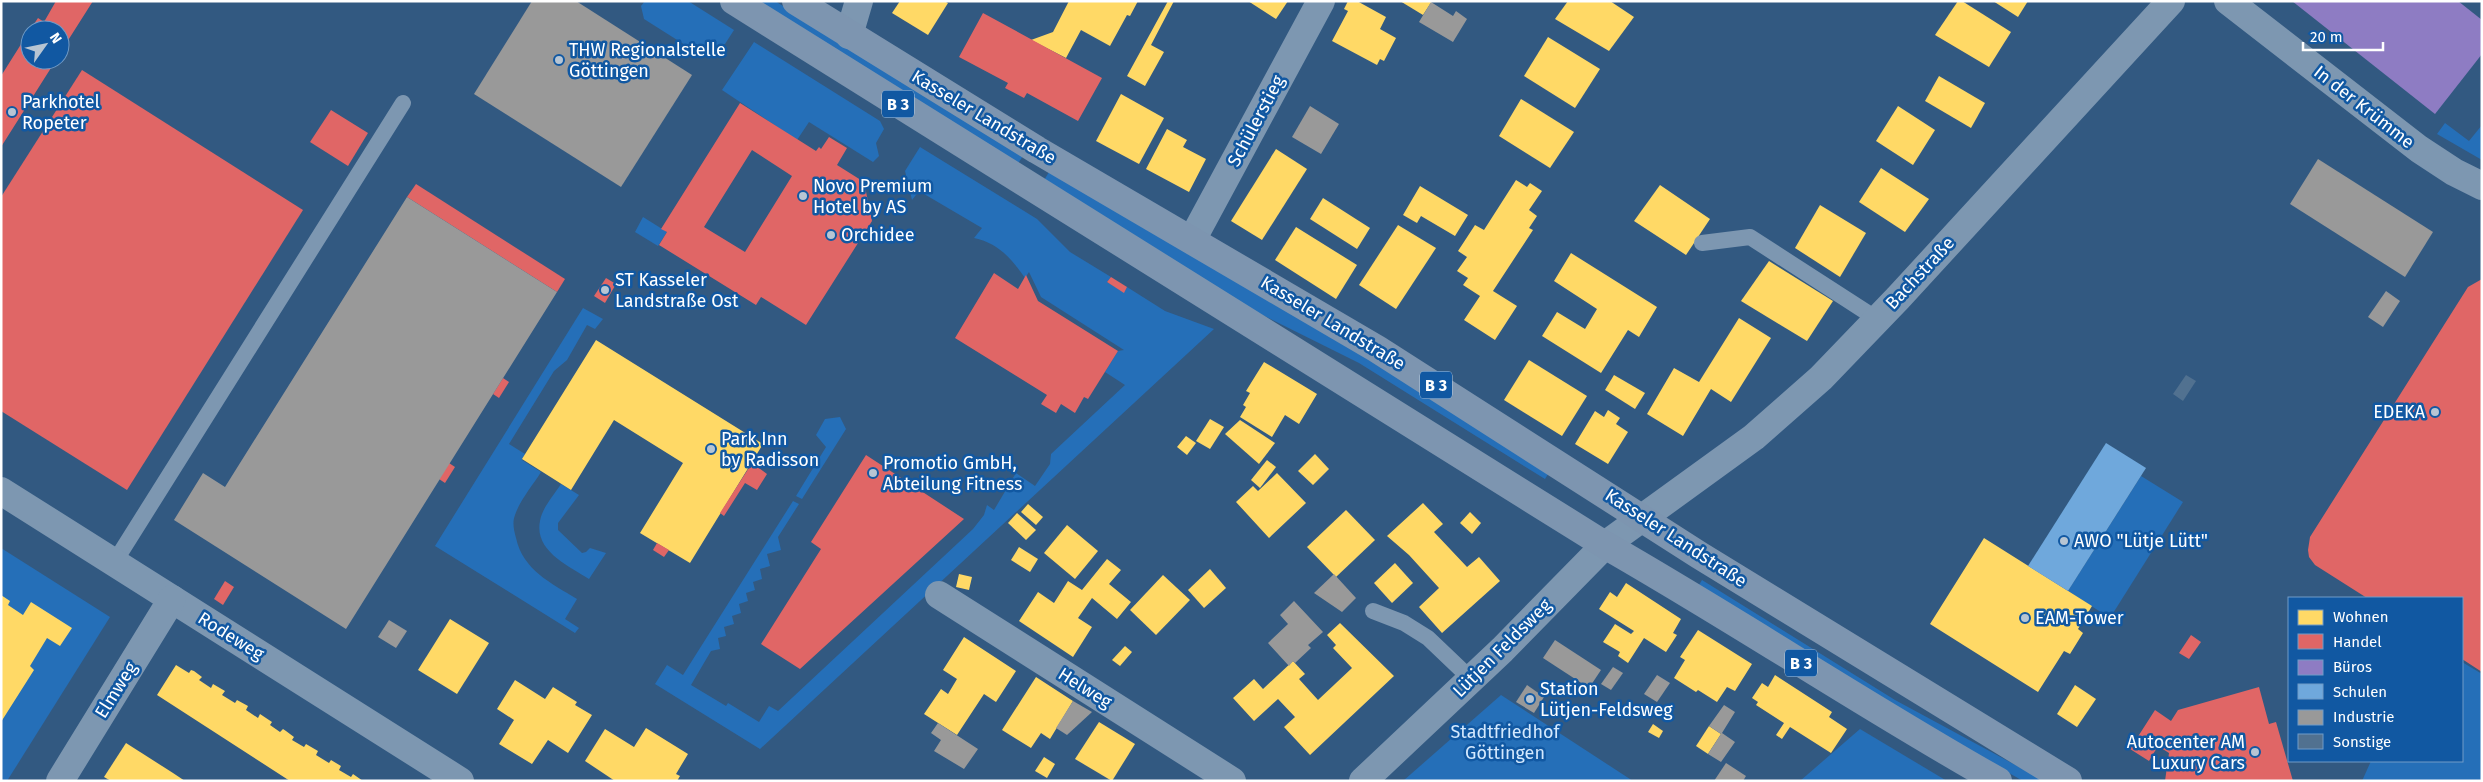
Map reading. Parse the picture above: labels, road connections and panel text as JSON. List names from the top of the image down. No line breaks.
{"streets":{"main road":["B 3","Kasseler Landstraße"],"street":["In der Krümme","Schülerstieg","Bachstraße","Rodeweg","Lütjen Feldsweg","Helweg","Elmweg"]},"crossings":[["Kasseler Landstraße","Schülerstieg"],["Kasseler Landstraße","Bachstraße"],["Kasseler Landstraße","Lütjen Feldsweg"],["Bachstraße","Lütjen Feldsweg"],["Rodeweg","Elmweg"]],"parks":["Stadtfriedhof Göttingen"],"places":["THW Regionalstelle Göttingen","Parkhotel Ropeter","Novo Premium Hotel by AS","Orchidee","ST Kasseler Landstraße Ost","EDEKA","Park Inn by Radisson","Promotio GmbH, Abteilung Fitness","AWO \"Lütje Lütt\"","EAM-Tower","Station Lütjen-Feldsweg","Autocenter AM Luxury Cars"],"legend":["Wohnen","Handel","Büros","Schulen","Industrie","Sonstige"],"scale_bar":"20 m","north":"top right"}
